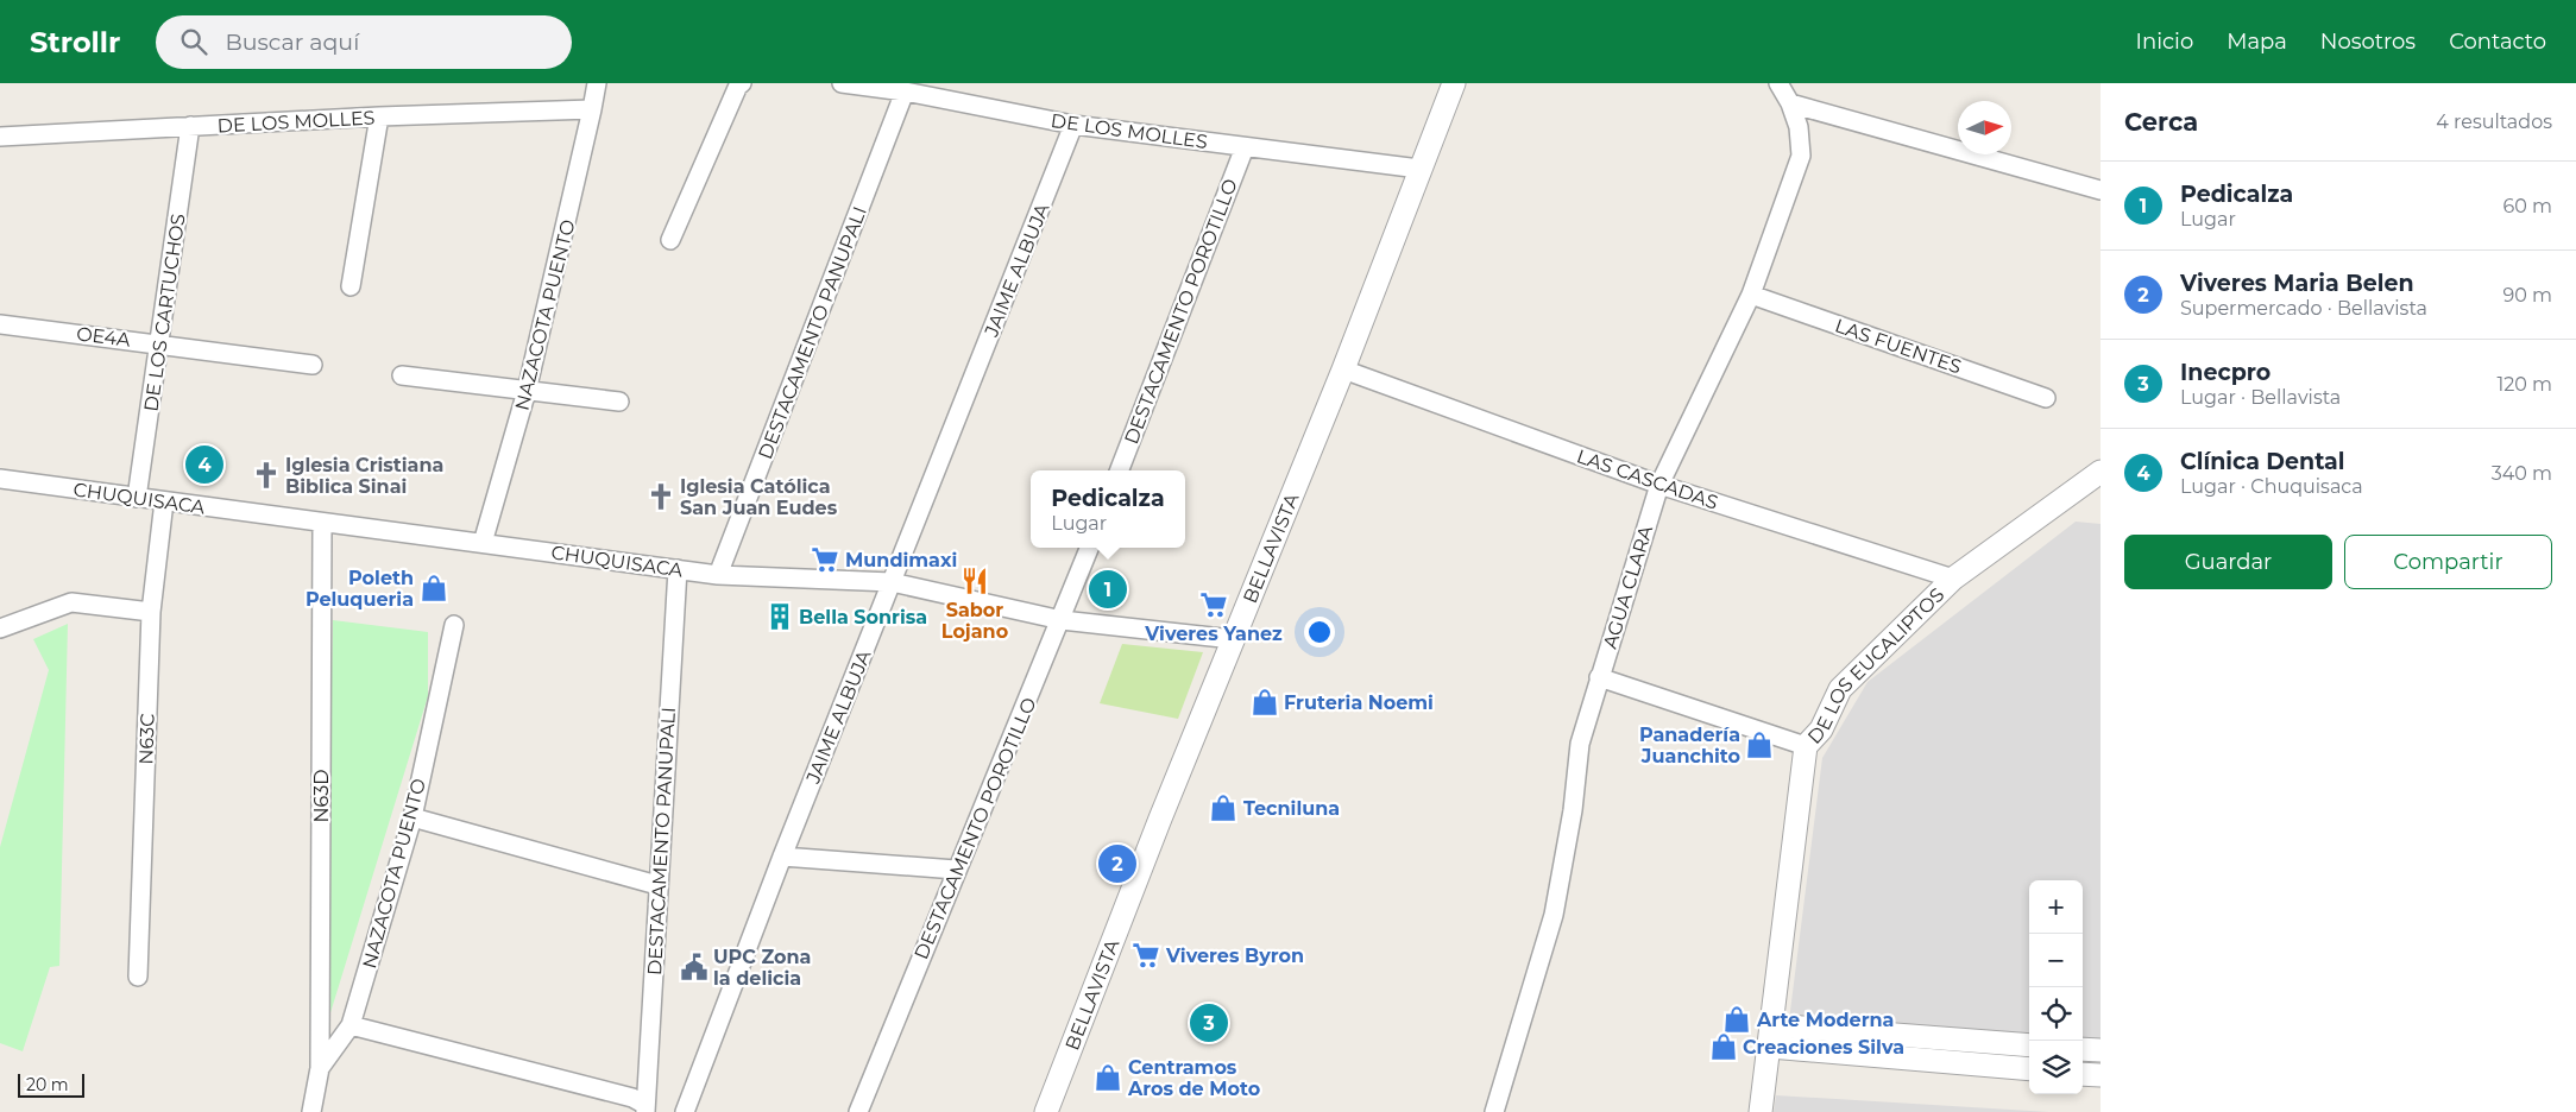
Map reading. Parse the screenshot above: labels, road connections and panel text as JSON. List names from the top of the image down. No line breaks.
{"streets":{"street":["DE LOS MOLLES","JAIME ALBUJA","DESTACAMENTO POROTILLO","DE LOS CARTUCHOS","NAZACOTA PUENTO","DESTACAMENTO PANUPALI","OE4A","LAS FUENTES","LAS CASCADAS","CHUQUISACA","BELLAVISTA","AGUA CLARA","DE LOS EUCALIPTOS","N63C","N63D"]},"crossings":[["DE LOS MOLLES","JAIME ALBUJA"],["DE LOS MOLLES","DESTACAMENTO POROTILLO"],["DE LOS MOLLES","DE LOS CARTUCHOS"],["DE LOS MOLLES","NAZACOTA PUENTO"],["DE LOS MOLLES","DESTACAMENTO PANUPALI"],["DE LOS MOLLES","BELLAVISTA"],["JAIME ALBUJA","CHUQUISACA"],["DESTACAMENTO POROTILLO","CHUQUISACA"],["DE LOS CARTUCHOS","OE4A"],["DE LOS CARTUCHOS","CHUQUISACA"],["NAZACOTA PUENTO","CHUQUISACA"],["NAZACOTA PUENTO","N63D"],["DESTACAMENTO PANUPALI","CHUQUISACA"],["LAS FUENTES","AGUA CLARA"],["LAS CASCADAS","BELLAVISTA"],["LAS CASCADAS","AGUA CLARA"],["LAS CASCADAS","DE LOS EUCALIPTOS"],["CHUQUISACA","BELLAVISTA"],["CHUQUISACA","N63C"],["CHUQUISACA","N63D"]],"places":{"church":["Iglesia Cristiana Biblica Sinai","Iglesia Católica San Juan Eudes"],"supermarket":["Mundimaxi","Viveres Yanez","Viveres Byron"],"restaurant":["Sabor Lojano"],"shop":["Poleth Peluqueria","Fruteria Noemi","Panadería Juanchito","Tecniluna","Arte Moderna","Creaciones Silva","Centramos Aros de Moto"],"building":["Bella Sonrisa"],"public building":["UPC Zona la delicia"]},"scale_bar":"20 m","north":"right","page":{"header":"Strollr","search":"Buscar aquí","nav":["Inicio","Mapa","Nosotros","Contacto"],"heading":["Cerca","4 resultados"],"list":[{"mark":"1","name":"Pedicalza","note":"Lugar","value":"60 m"},{"mark":"2","name":"Viveres Maria Belen","note":"Supermercado · Bellavista","value":"90 m"},{"mark":"3","name":"Inecpro","note":"Lugar · Bellavista","value":"120 m"},{"mark":"4","name":"Clínica Dental","note":"Lugar · Chuquisaca","value":"340 m"}],"pins":["4","1","2","3"],"popup":["Pedicalza","Lugar"],"buttons":["Guardar","Compartir"],"map_buttons":["+","−"],"scale":"20 m"}}
